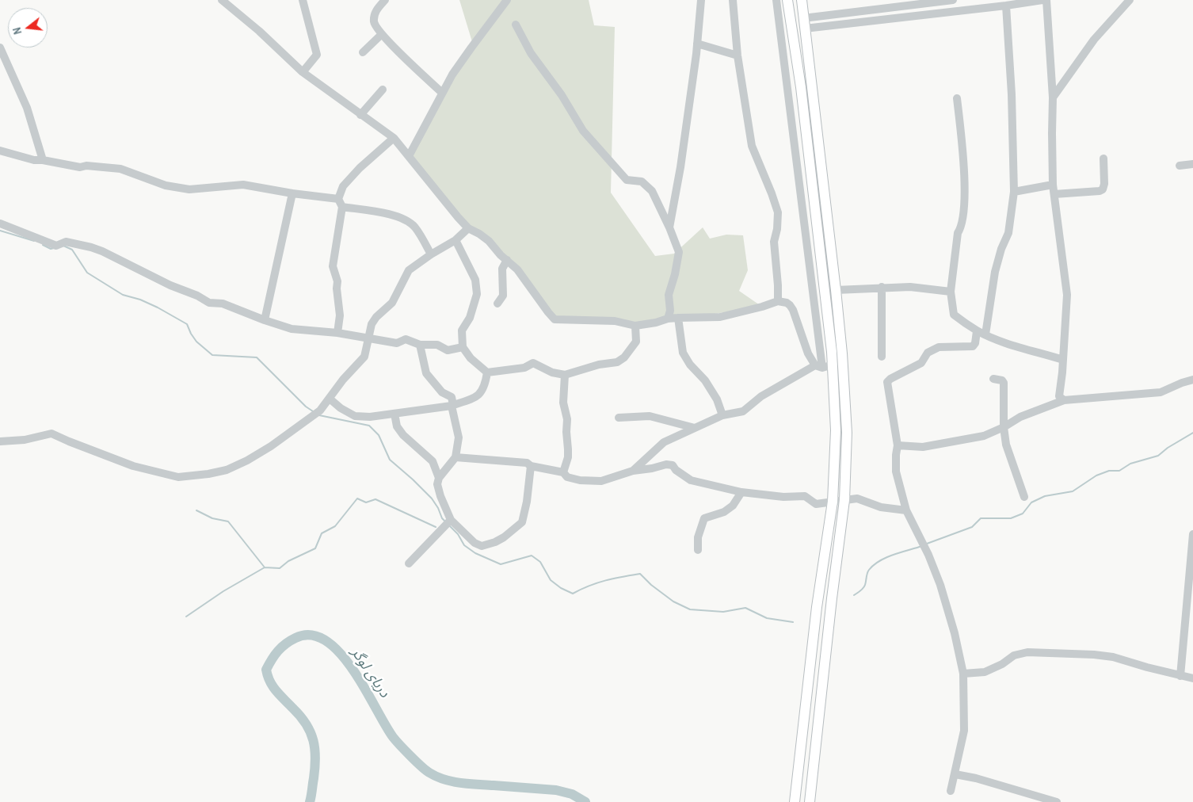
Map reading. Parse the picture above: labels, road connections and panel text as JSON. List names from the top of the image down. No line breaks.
{"water":["دریای لوگر"],"north":"left"}
